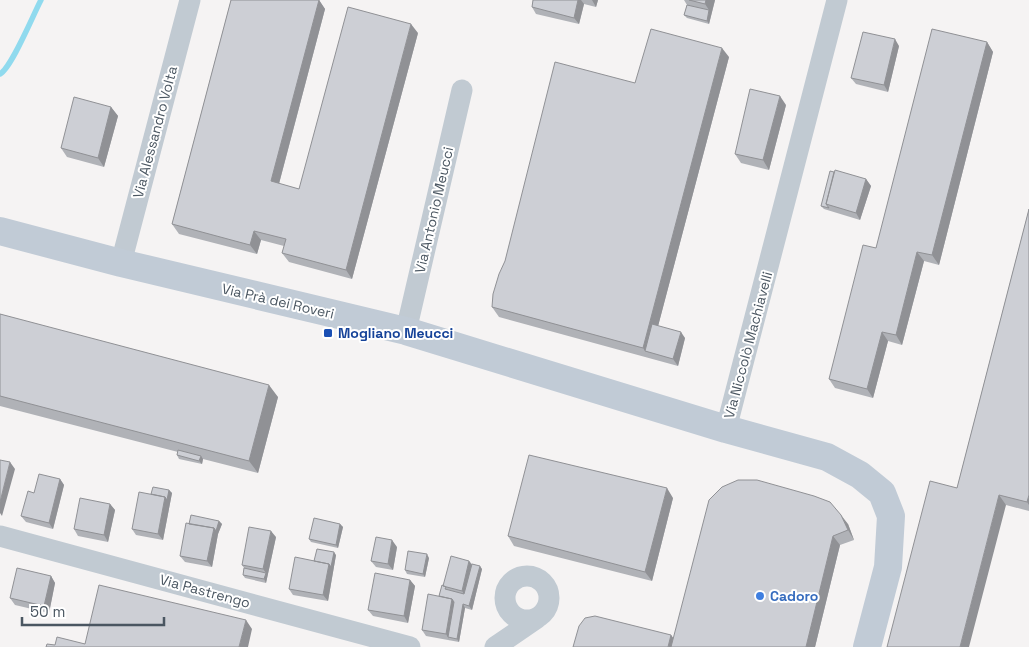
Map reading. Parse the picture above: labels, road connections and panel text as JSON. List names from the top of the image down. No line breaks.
{"streets":{"main road":["Via Prà dei Roveri","Via Niccolò Machiavelli"],"street":["Via Alessandro Volta","Via Antonio Meucci","Via Pastrengo"]},"crossings":[["Via Alessandro Volta","Via Prà dei Roveri"],["Via Antonio Meucci","Via Prà dei Roveri"],["Via Prà dei Roveri","Via Niccolò Machiavelli"]],"places":{"transit":["Mogliano Meucci"],"other":["Cadoro"]},"scale_bar":"50 m"}
